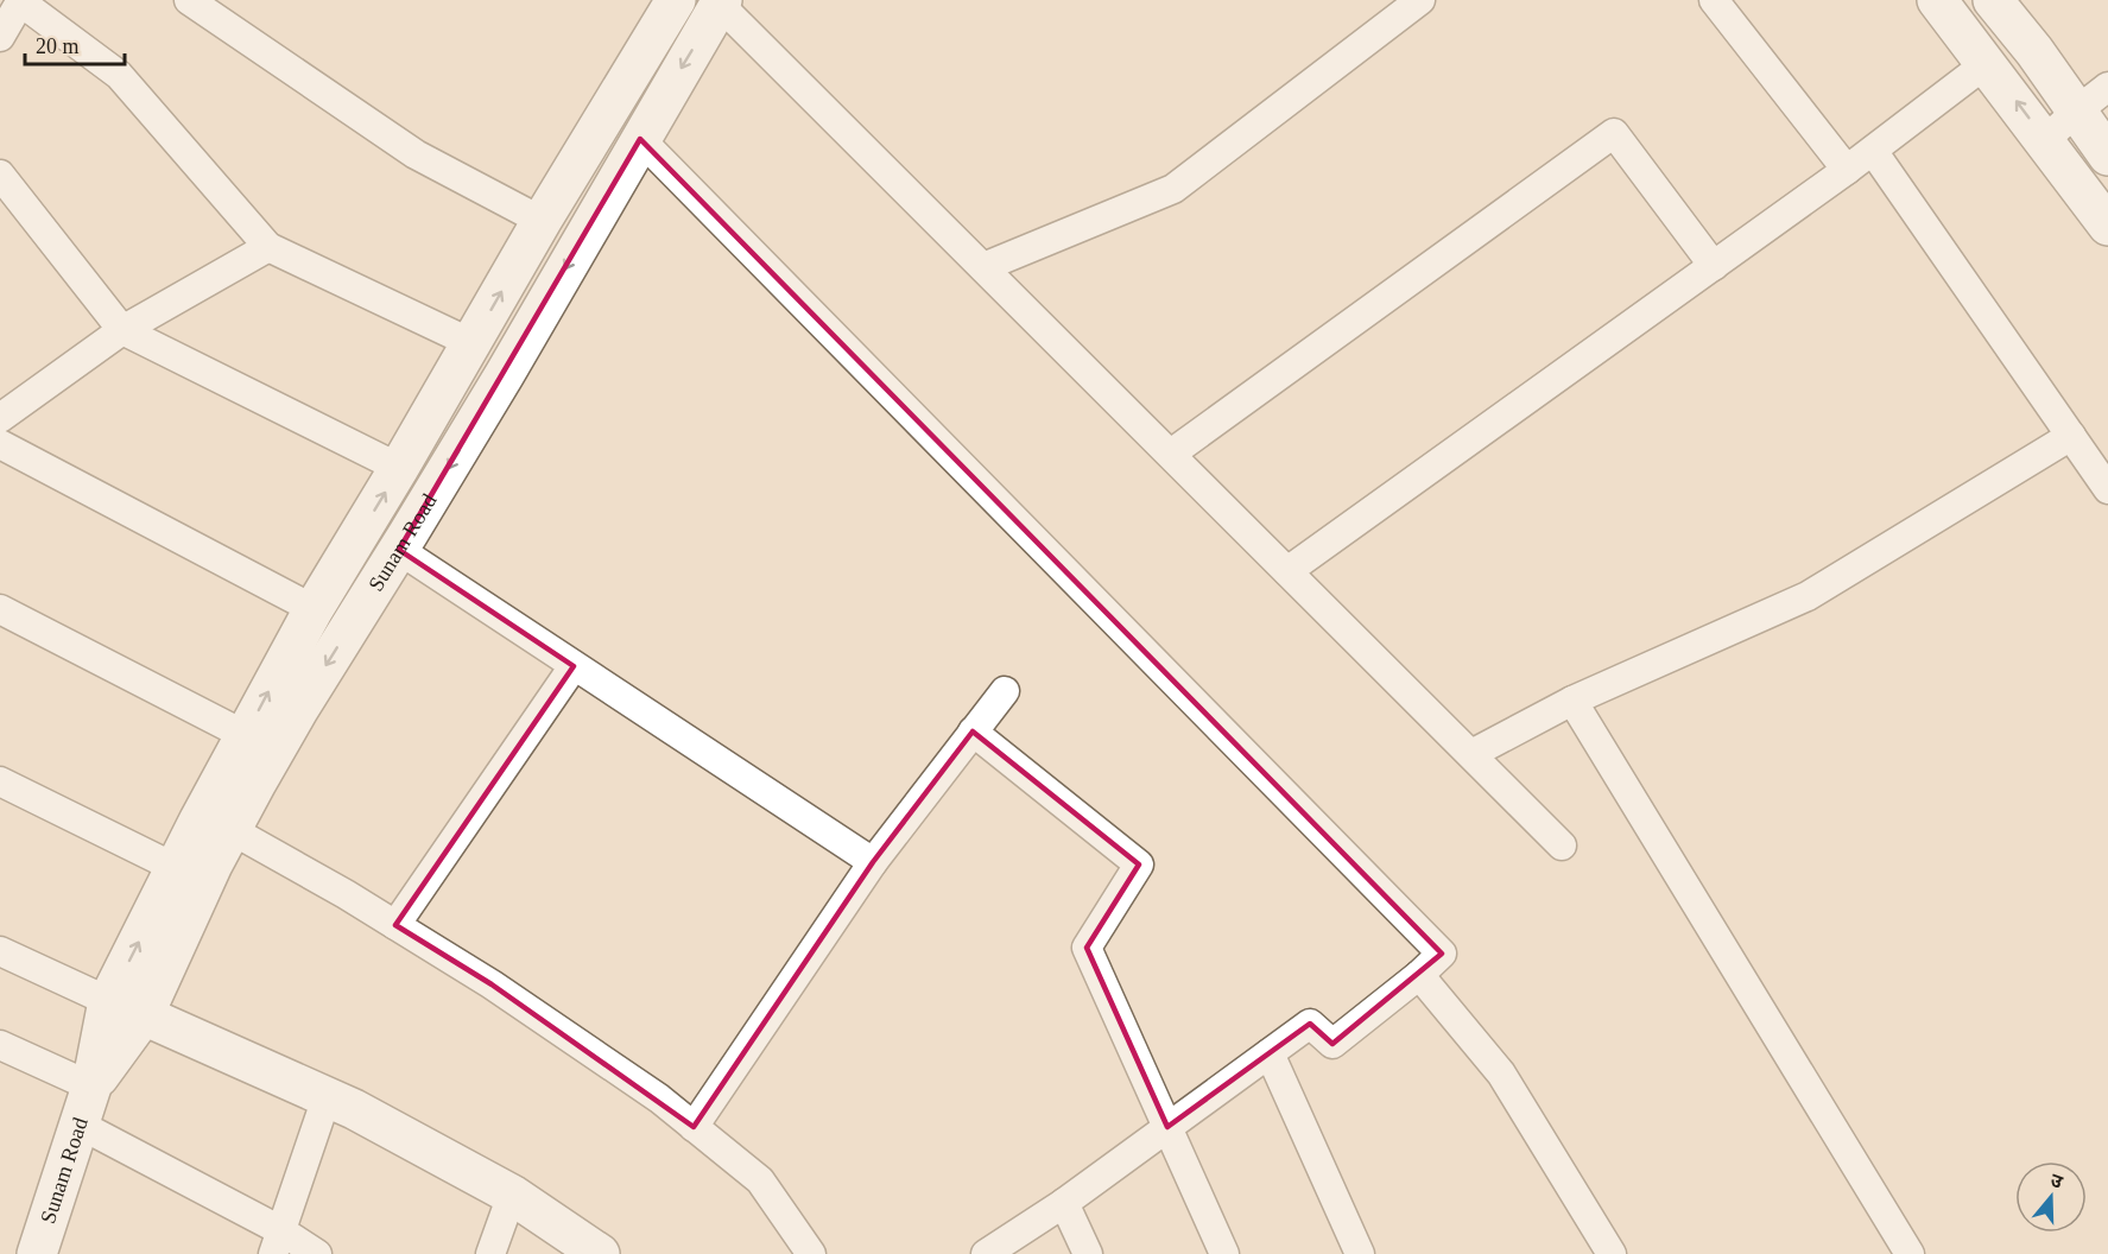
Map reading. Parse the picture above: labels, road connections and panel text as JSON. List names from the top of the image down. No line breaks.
{"streets":{"main road":["Sunam Road"]},"scale_bar":"20 m","north":"top"}
